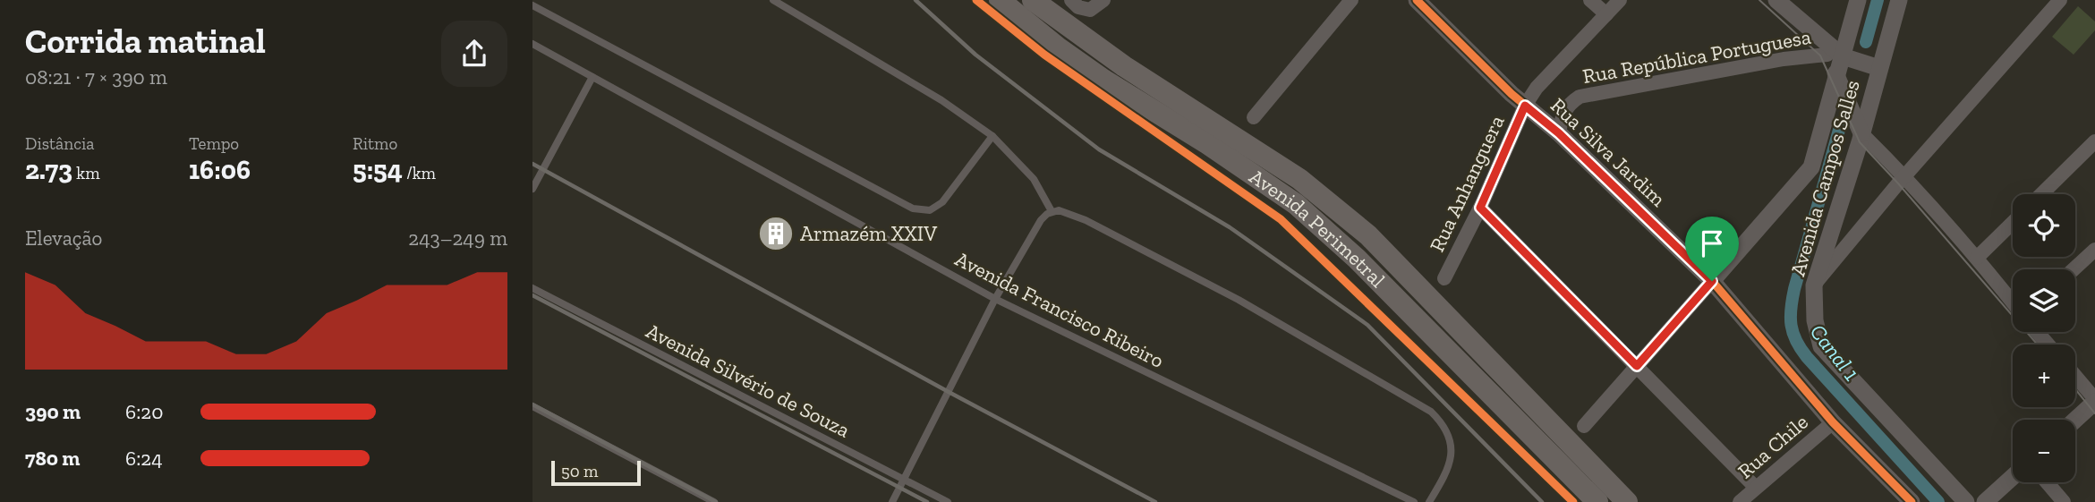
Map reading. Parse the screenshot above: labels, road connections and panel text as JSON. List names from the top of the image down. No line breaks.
{"streets":{"main road":["Avenida Perimetral"],"street":["Rua República Portuguesa","Rua Silva Jardim","Avenida Campos Salles","Rua Anhanguera","Rua Chile"],"lane":["Avenida Francisco Ribeiro","Avenida Silvério de Souza"]},"crossings":[["Rua República Portuguesa","Rua Silva Jardim"],["Rua República Portuguesa","Avenida Campos Salles"],["Rua Silva Jardim","Avenida Campos Salles"],["Rua Silva Jardim","Rua Anhanguera"],["Rua Silva Jardim","Rua Chile"]],"water":["Canal 1"],"places":{"building":["Armazém XXIV"]},"scale_bar":"50 m","page":{"heading":["Corrida matinal","08:21 · 7 × 390 m"],"stats":[["Distância","2.73 km"],["Tempo","16:06"],["Ritmo","5:54 /km"]],"map_buttons":["+","−"],"chart":["Elevação","243–249 m"],"list":[{"name":"390 m","note":"6:20"},{"name":"780 m","note":"6:24"}],"scale":"50 m"}}
